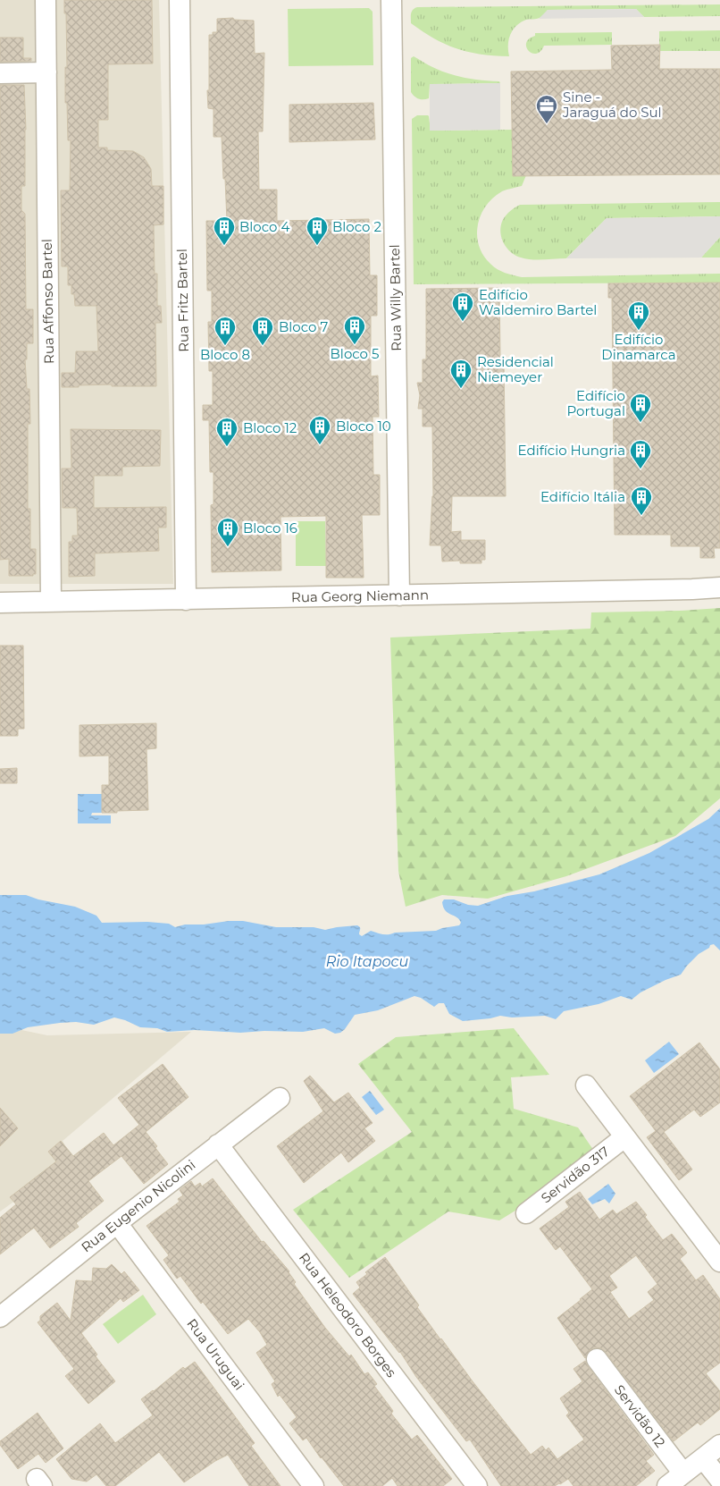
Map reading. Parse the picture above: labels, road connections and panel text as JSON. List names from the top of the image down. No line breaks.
{"streets":{"street":["Rua Willy Bartel","Rua Fritz Bartel","Rua Affonso Bartel","Rua Georg Niemann","Servidão 317","Rua Eugenio Nicolini","Rua Heleodoro Borges","Rua Uruguai","Servidão 12"]},"crossings":[["Rua Willy Bartel","Rua Georg Niemann"],["Rua Fritz Bartel","Rua Georg Niemann"],["Rua Affonso Bartel","Rua Georg Niemann"],["Rua Eugenio Nicolini","Rua Heleodoro Borges"],["Rua Eugenio Nicolini","Rua Uruguai"]],"water":["Rio Itapocu"],"places":{"office":["Sine - Jaraguá do Sul"],"building":["Bloco 4","Bloco 2","Edifício Waldemiro Bartel","Edifício Dinamarca","Bloco 5","Bloco 8","Bloco 7","Residencial Niemeyer","Edifício Portugal","Bloco 10","Bloco 12","Edifício Hungria","Edifício Itália","Bloco 16"]}}
